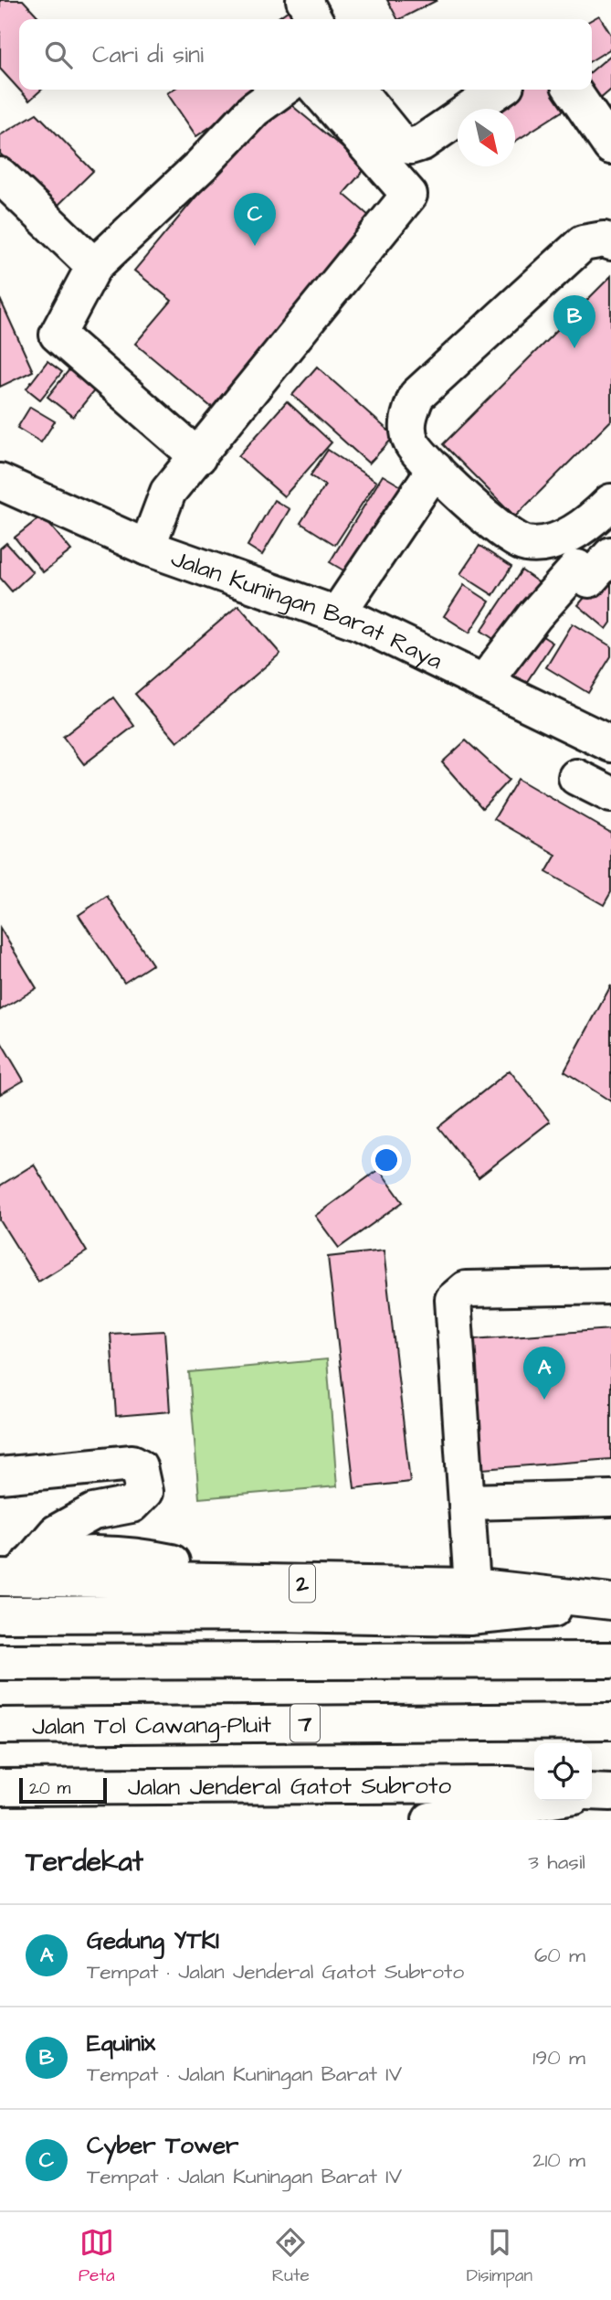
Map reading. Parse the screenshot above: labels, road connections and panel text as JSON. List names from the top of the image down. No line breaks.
{"streets":{"main road":["Jalan Kuningan Barat Raya","2","7","Jalan Tol Cawang–Pluit","Jalan Jenderal Gatot Subroto"]},"scale_bar":"20 m","north":"bottom right","page":{"search":"Cari di sini","pins":["C","B","A"],"scale":"20 m","heading":["Terdekat","3 hasil"],"list":[{"mark":"A","name":"Gedung YTKI","note":"Tempat · Jalan Jenderal Gatot Subroto","value":"60 m"},{"mark":"B","name":"Equinix","note":"Tempat · Jalan Kuningan Barat IV","value":"190 m"},{"mark":"C","name":"Cyber Tower","note":"Tempat · Jalan Kuningan Barat IV","value":"210 m"}],"nav":["Peta","Rute","Disimpan"]}}
